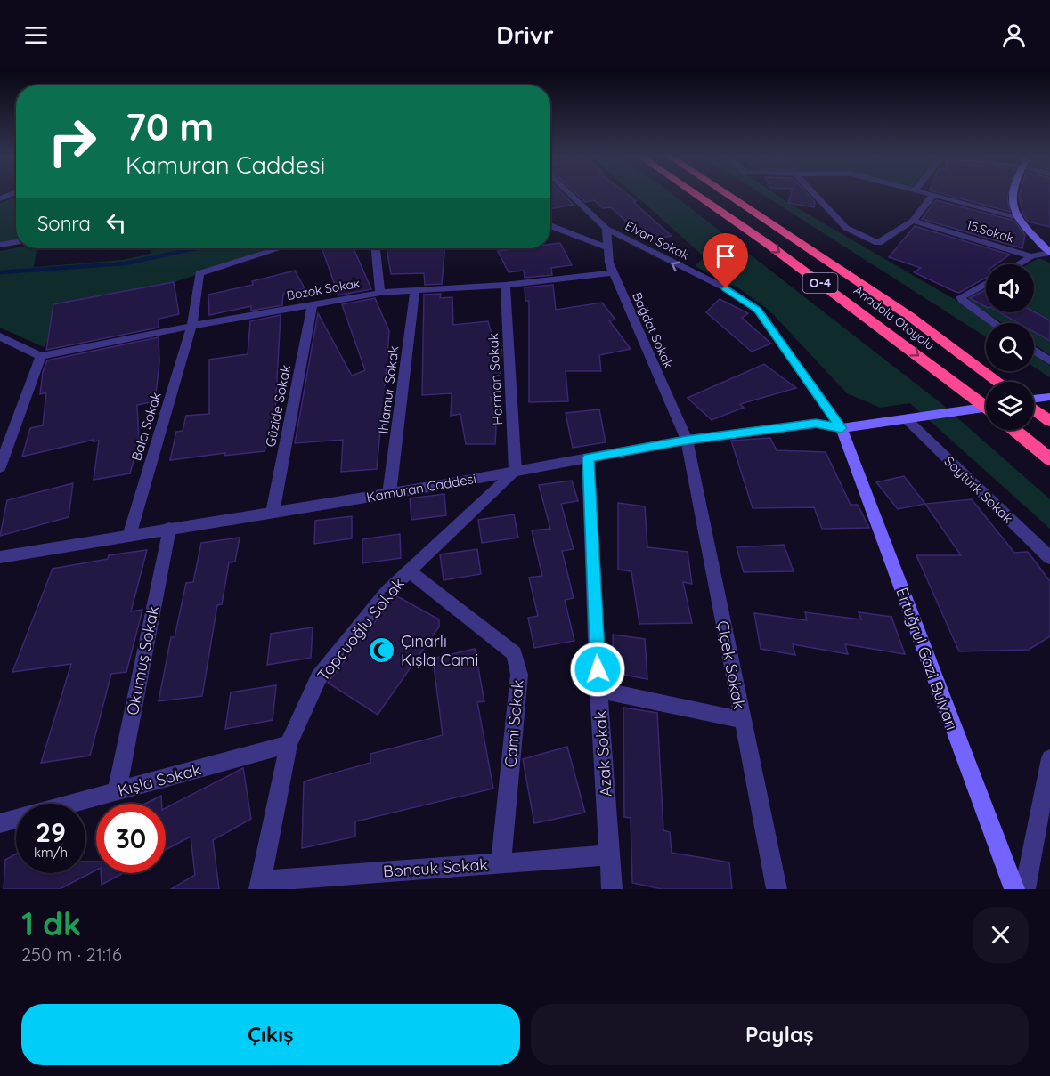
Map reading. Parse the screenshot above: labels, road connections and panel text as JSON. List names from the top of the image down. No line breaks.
{"streets":{"highway":["O-4","Anadolu Otoyolu"],"main road":["Ertuğrul Gazi Bulvarı"],"street":["15.Sokak","Elvan Sokak","Bozok Sokak","Bağdat Sokak","Harman Sokak","Ihlamur Sokak","Güzide Sokak","Balcı Sokak","Kamuran Caddesi","Soytürk Sokak","Topçuoğlu Sokak","Okumuş Sokak","Çiçek Sokak","Cami Sokak","Azak Sokak","Kışla Sokak","Boncuk Sokak"]},"crossings":[["Elvan Sokak","Bağdat Sokak"],["Elvan Sokak","Kamuran Caddesi"],["Elvan Sokak","Ertuğrul Gazi Bulvarı"],["Bozok Sokak","Bağdat Sokak"],["Bozok Sokak","Harman Sokak"],["Bozok Sokak","Ihlamur Sokak"],["Bozok Sokak","Güzide Sokak"],["Bozok Sokak","Balcı Sokak"],["Bağdat Sokak","Kamuran Caddesi"],["Bağdat Sokak","Çiçek Sokak"],["Harman Sokak","Kamuran Caddesi"],["Harman Sokak","Topçuoğlu Sokak"],["Ihlamur Sokak","Kamuran Caddesi"],["Güzide Sokak","Kamuran Caddesi"],["Balcı Sokak","Kamuran Caddesi"],["Kamuran Caddesi","Topçuoğlu Sokak"],["Kamuran Caddesi","Ertuğrul Gazi Bulvarı"],["Kamuran Caddesi","Okumuş Sokak"],["Kamuran Caddesi","Çiçek Sokak"],["Kamuran Caddesi","Azak Sokak"],["Topçuoğlu Sokak","Cami Sokak"],["Topçuoğlu Sokak","Kışla Sokak"],["Topçuoğlu Sokak","Boncuk Sokak"],["Okumuş Sokak","Kışla Sokak"],["Cami Sokak","Boncuk Sokak"],["Azak Sokak","Boncuk Sokak"]],"one_way":["Elvan Sokak"],"places":{"mosque":["Çınarlı Kışla Cami"]},"page":{"header":"Drivr","turn":["70 m","Kamuran Caddesi"],"then":"Sonra","speed":"29 km/h","limit":"30","heading":["1 dk","250 m · 21:16"],"buttons":["Çıkış","Paylaş"]}}
